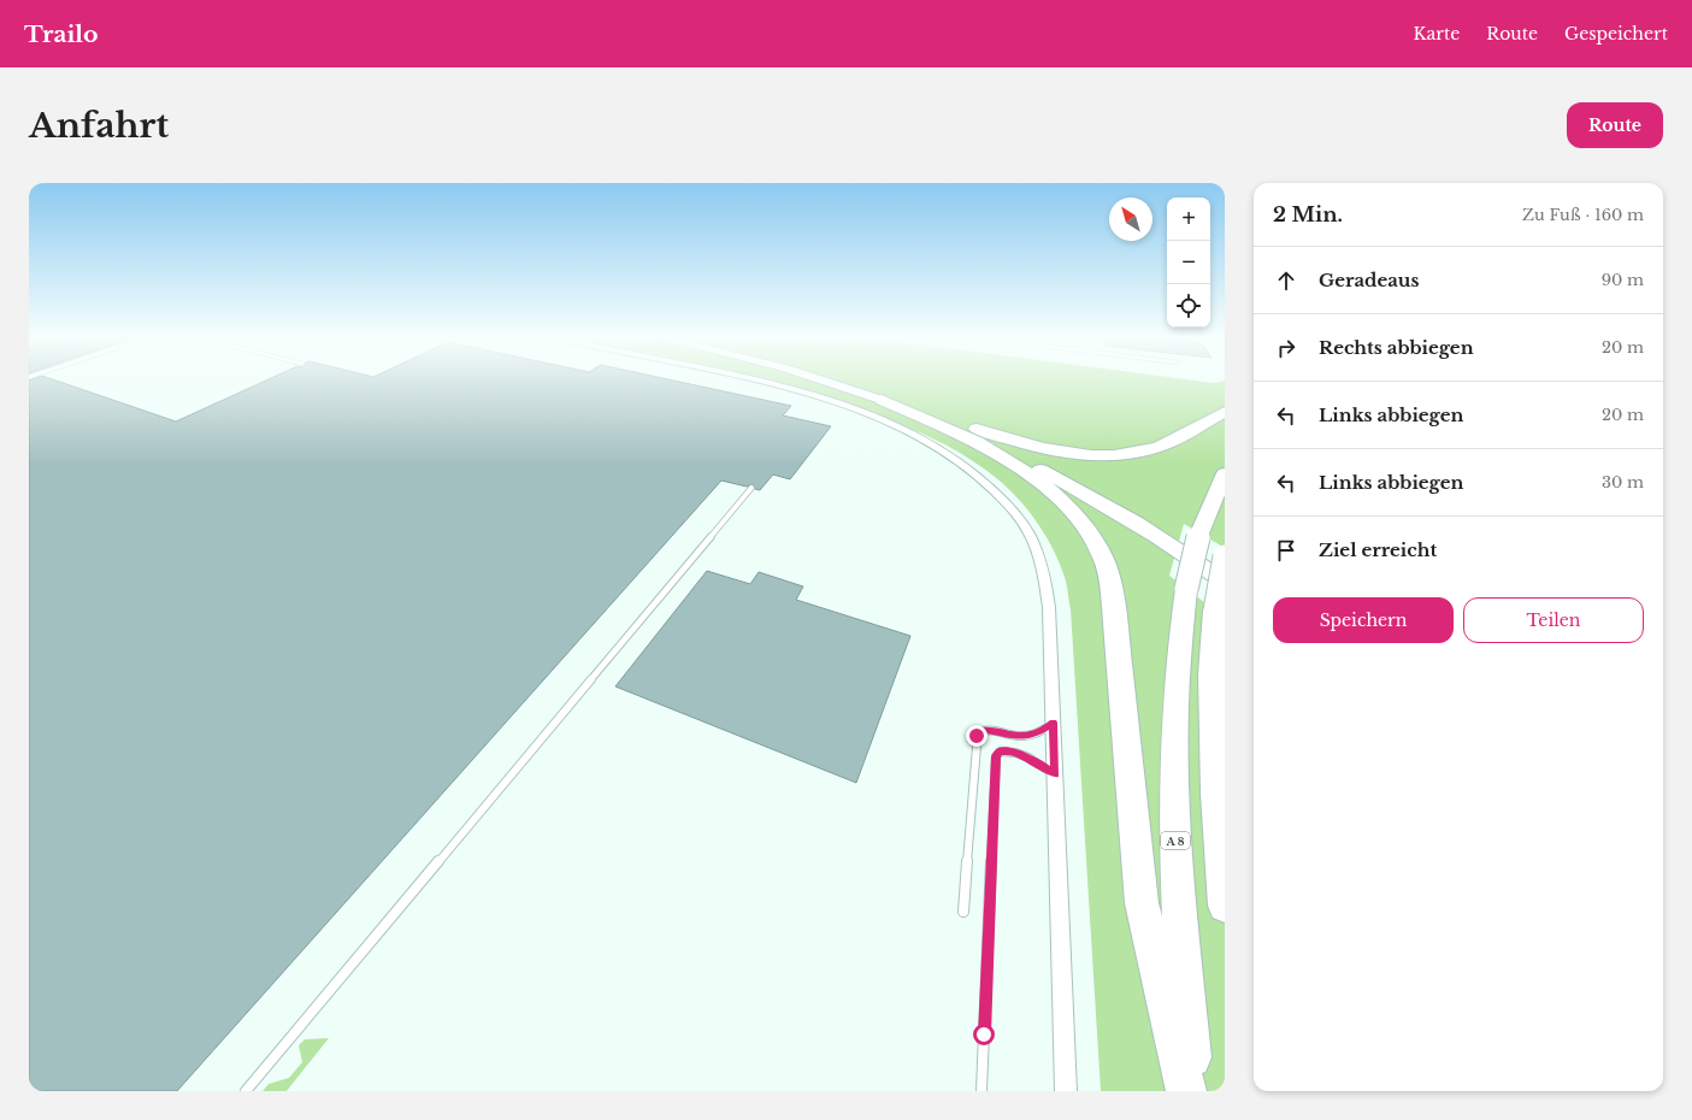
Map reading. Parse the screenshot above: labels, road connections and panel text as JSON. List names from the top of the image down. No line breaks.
{"streets":{"highway":["A 8"]},"north":"top left","page":{"header":"Trailo","nav":["Karte","Route","Gespeichert"],"buttons":["Route",["Speichern","Teilen"]],"title":"Anfahrt","heading":["2 Min.","Zu Fuß · 160 m"],"map_buttons":["+","−"],"list":[["Geradeaus","90 m"],["Rechts abbiegen","20 m"],["Links abbiegen","20 m"],["Links abbiegen","30 m"],"Ziel erreicht"]}}
